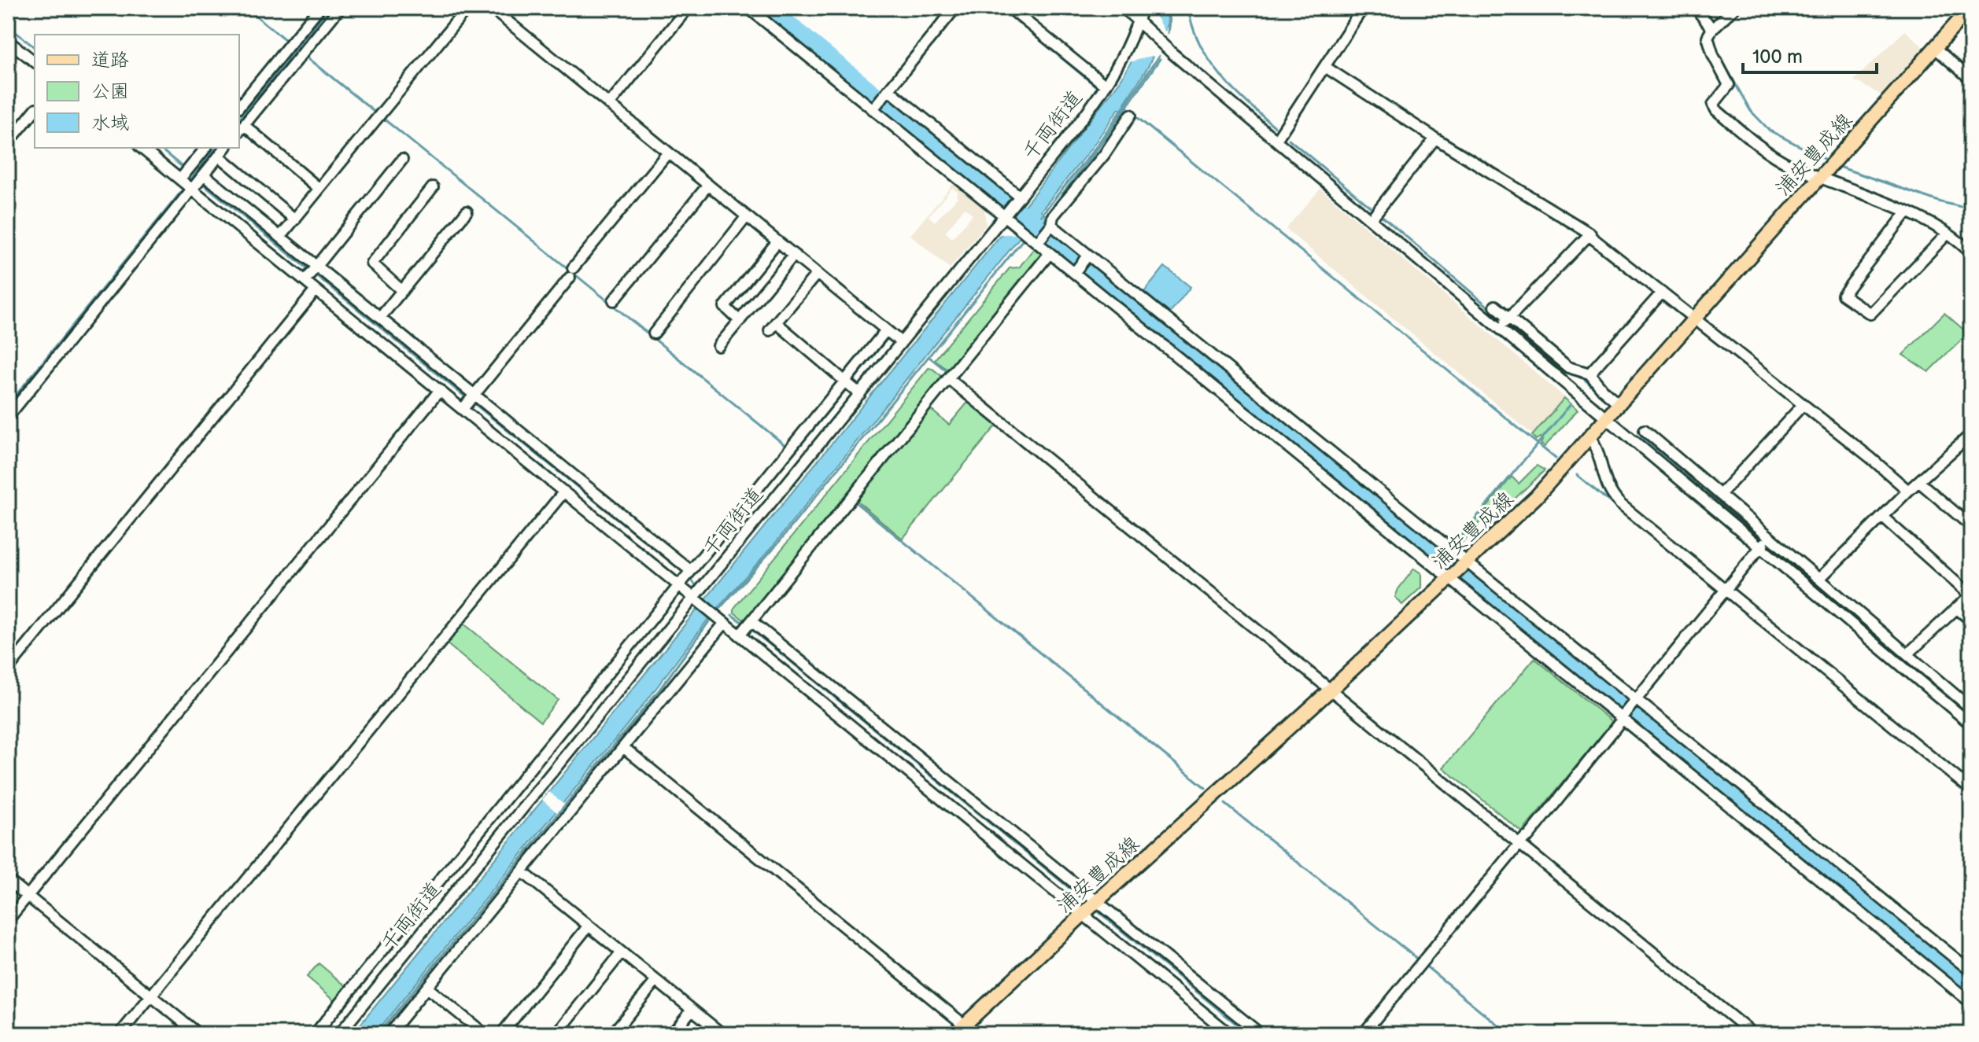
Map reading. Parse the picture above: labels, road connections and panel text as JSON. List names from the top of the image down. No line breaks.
{"streets":{"main road":["浦安豊成線"],"street":["千両街道"]},"legend":["道路","公園","水域"],"scale_bar":"100 m"}
